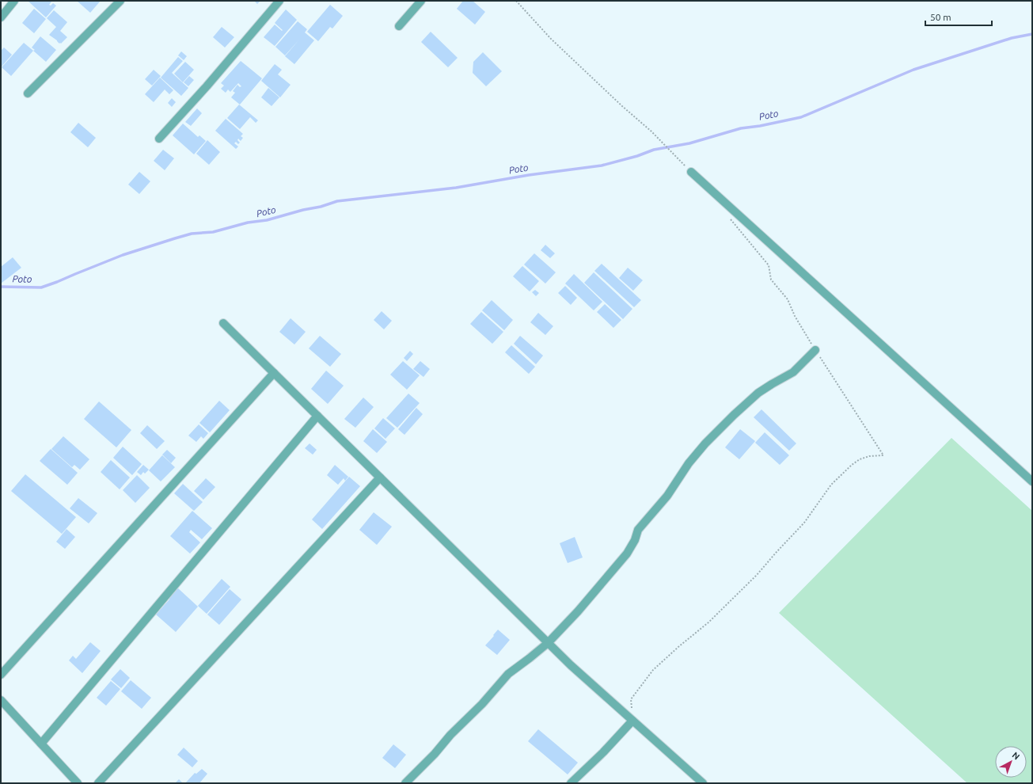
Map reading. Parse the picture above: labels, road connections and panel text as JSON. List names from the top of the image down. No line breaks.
{"water":["Poto"],"scale_bar":"50 m","north":"top right"}
